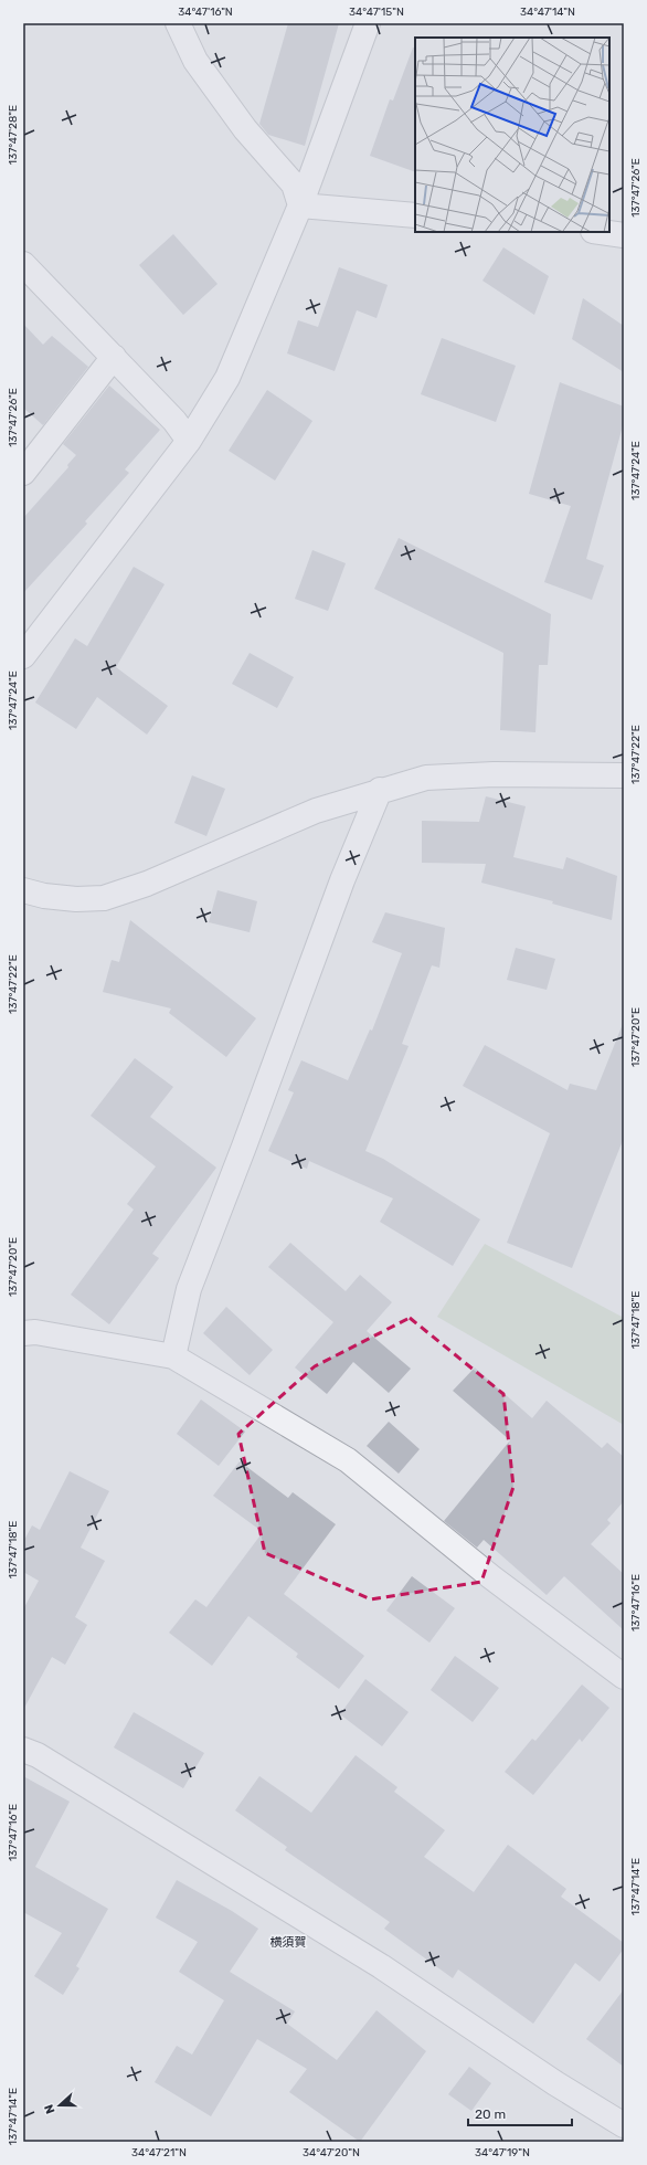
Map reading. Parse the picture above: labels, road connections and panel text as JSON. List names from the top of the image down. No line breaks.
{"districts":["横須賀"],"scale_bar":"20 m","north":"left","coordinates":["34°47'16\"N","34°47'15\"N","34°47'14\"N","137°47'28\"E","137°47'26\"E","137°47'24\"E","137°47'22\"E","137°47'20\"E","137°47'18\"E","137°47'16\"E","137°47'14\"E","34°47'21\"N","34°47'20\"N","34°47'19\"N"]}
